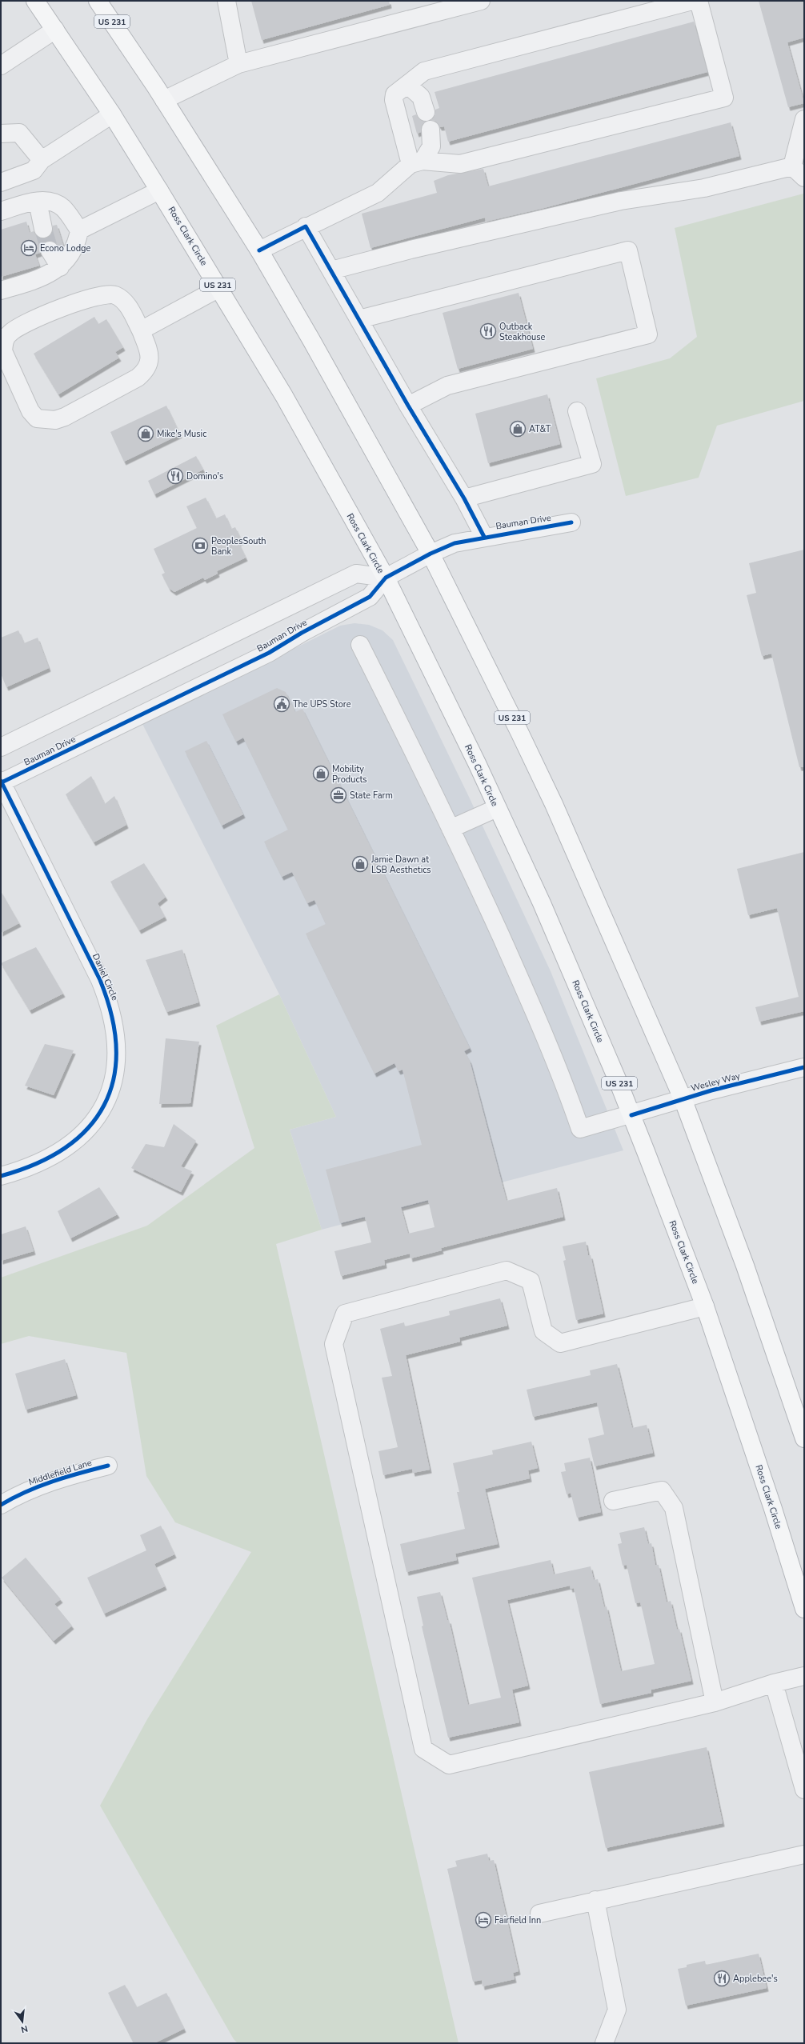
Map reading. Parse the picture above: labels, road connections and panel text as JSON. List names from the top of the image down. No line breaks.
{"streets":{"highway":["US 231","Ross Clark Circle"],"street":["Bauman Drive","Daniel Circle","Wesley Way","Middlefield Lane"]},"crossings":[["US 231","Bauman Drive"],["US 231","Wesley Way"],["Ross Clark Circle","Bauman Drive"],["Ross Clark Circle","Wesley Way"],["Bauman Drive","Daniel Circle"]],"places":{"hotel":["Econo Lodge","Fairfield Inn"],"restaurant":["Outback Steakhouse","Domino's","Applebee's"],"shop":["AT&T","Mike's Music","Mobility Products","Jamie Dawn at LSB Aesthetics"],"bank":["PeoplesSouth Bank"],"public building":["The UPS Store"],"office":["State Farm"]},"north":"bottom"}
